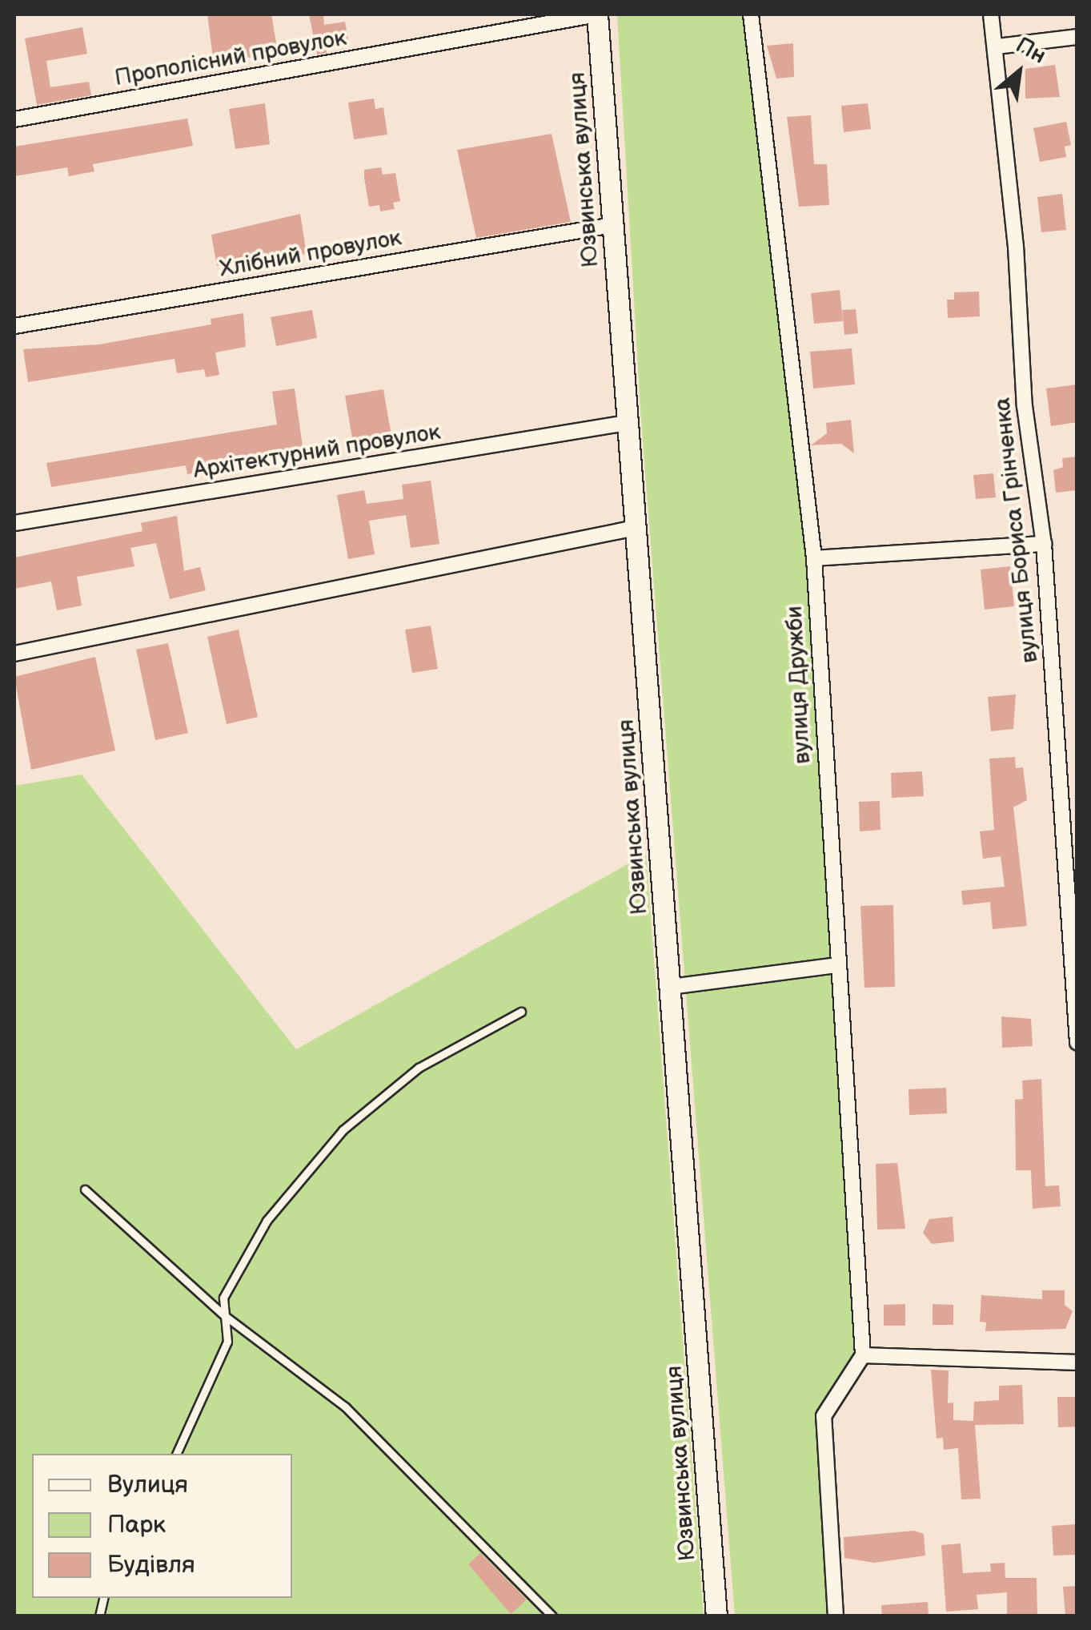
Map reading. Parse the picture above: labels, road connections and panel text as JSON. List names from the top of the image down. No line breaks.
{"streets":{"main road":["Юзвинська вулиця"],"street":["Прополісний провулок","Хлібний провулок","Архітектурний провулок","вулиця Бориса Грінченка","вулиця Дружби"]},"crossings":[["Прополісний провулок","Юзвинська вулиця"],["Юзвинська вулиця","Хлібний провулок"],["Юзвинська вулиця","Архітектурний провулок"]],"legend":["Вулиця","Парк","Будівля"],"north":"top right"}
